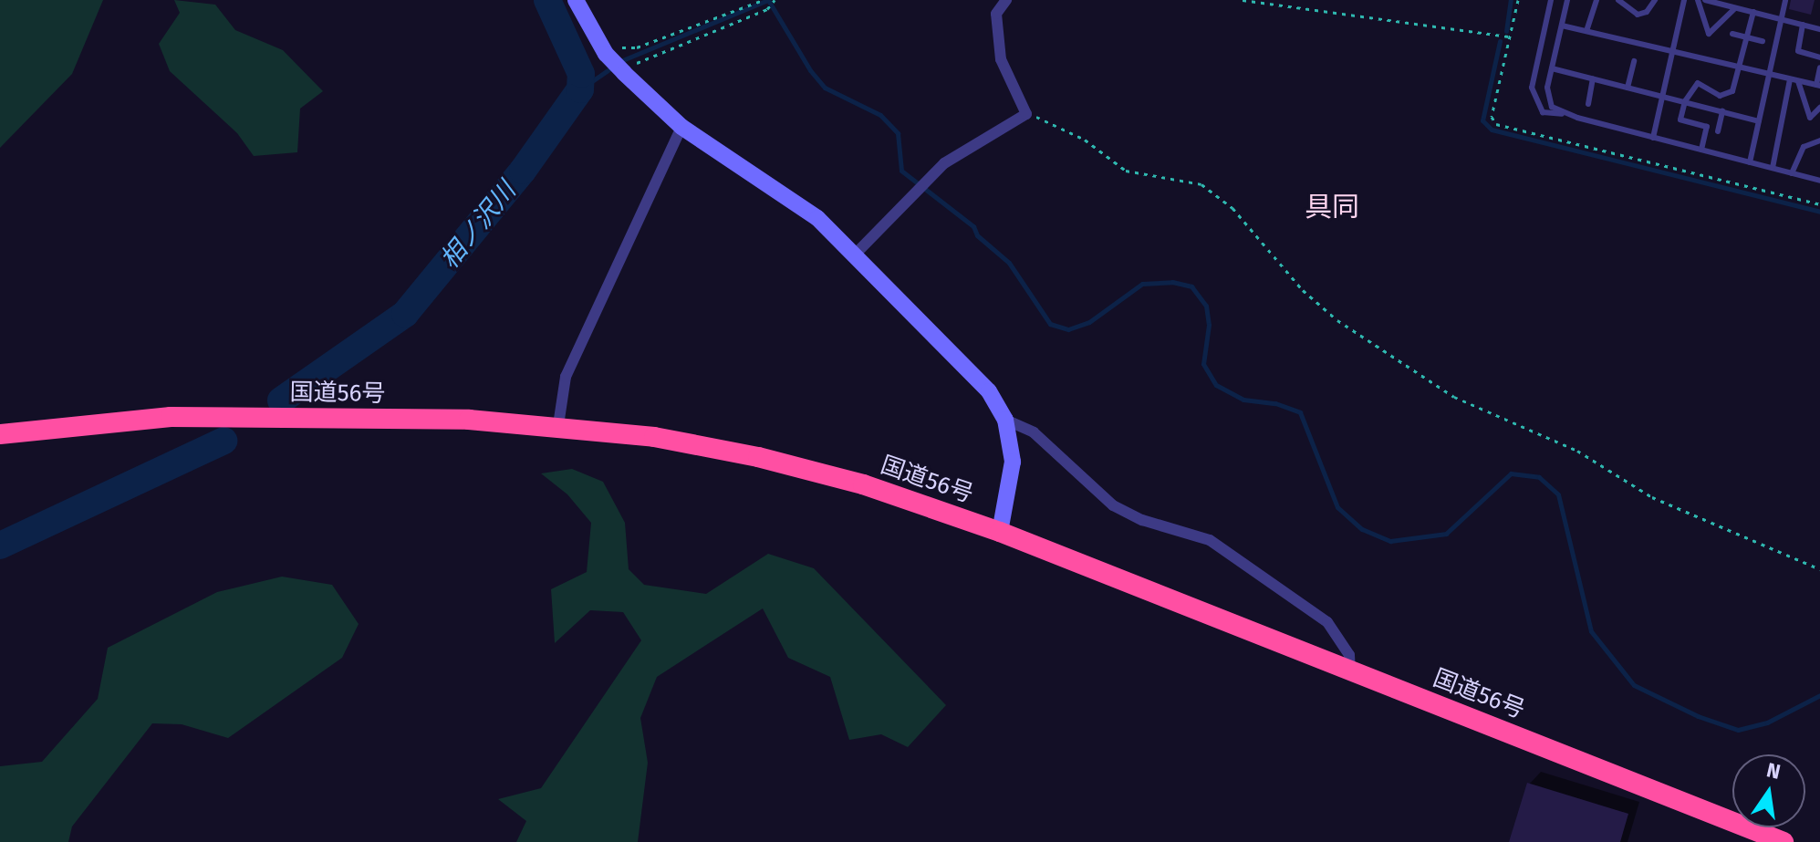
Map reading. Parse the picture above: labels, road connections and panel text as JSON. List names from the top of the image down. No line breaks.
{"streets":{"highway":["国道56号"]},"districts":["具同"],"water":["相ノ沢川"],"north":"top"}
